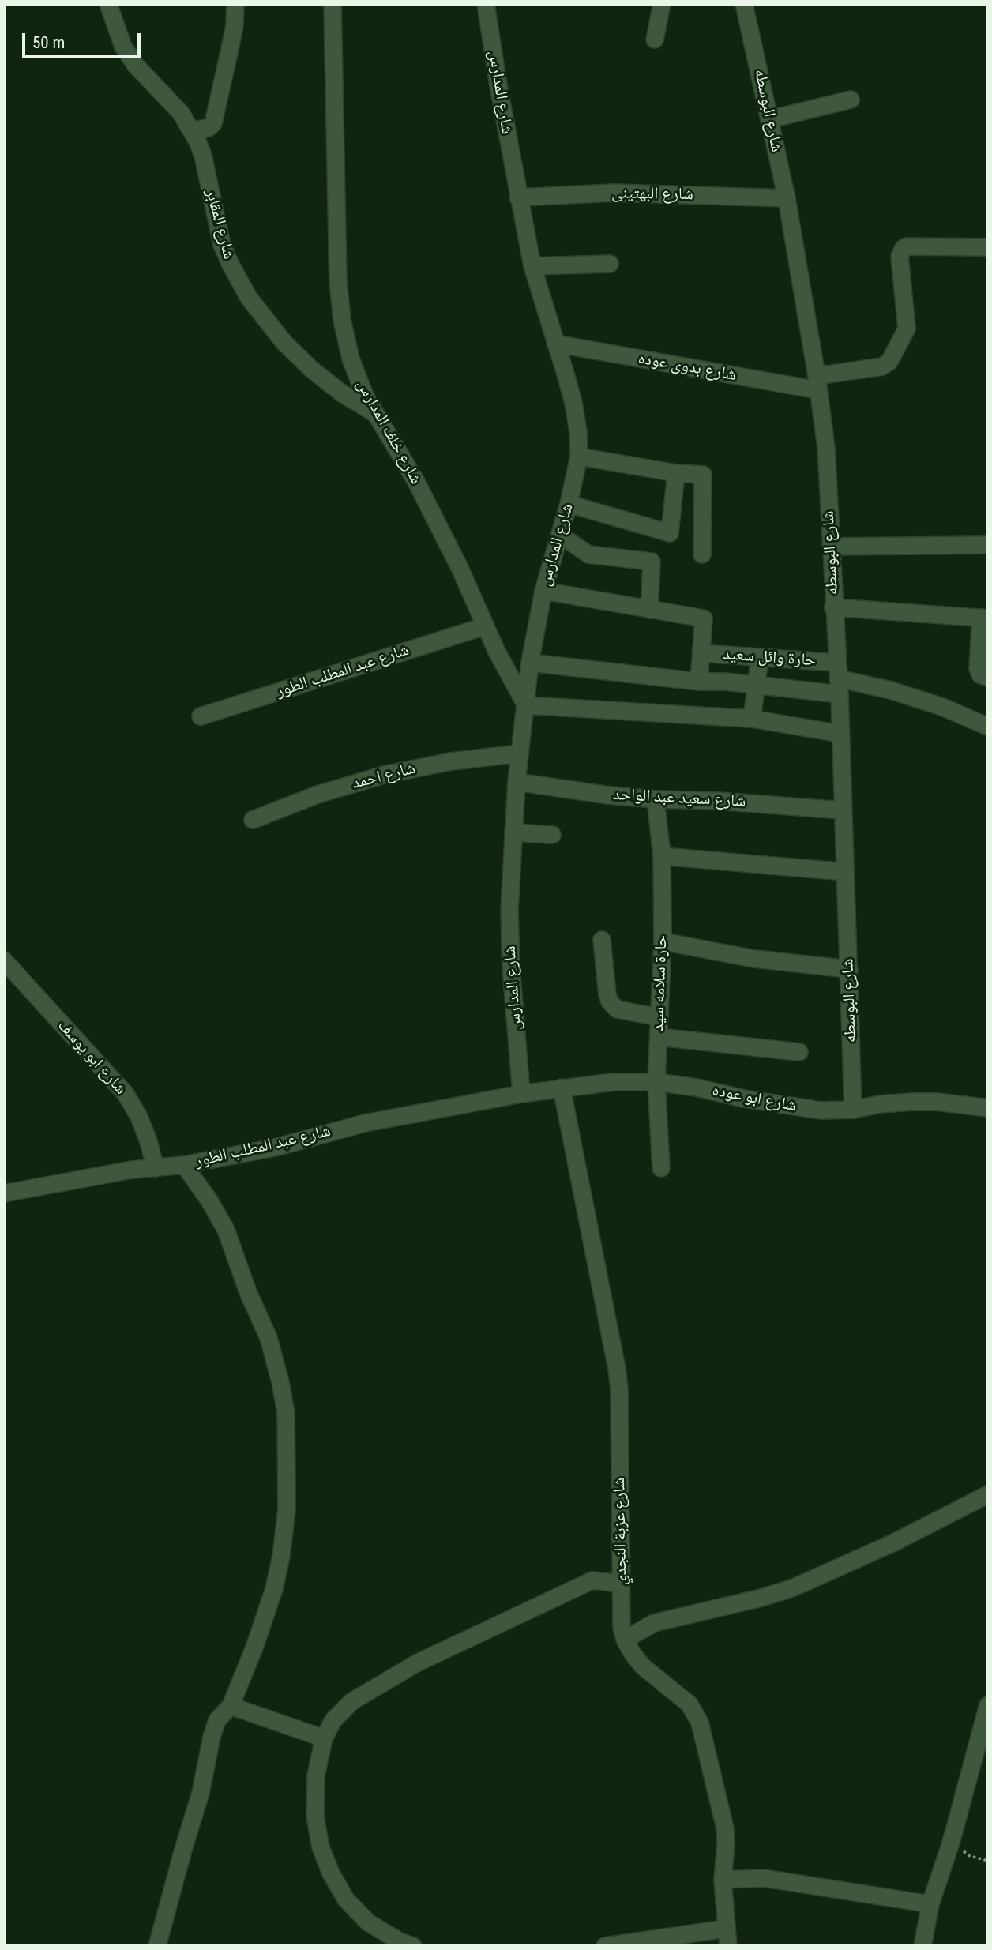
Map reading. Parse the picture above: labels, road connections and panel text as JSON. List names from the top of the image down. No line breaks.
{"streets":{"street":["شارع المدارس","شارع البوسطه","شارع البهتينى","شارع المقابر","شارع بدوى عوده","شارع خلف المدارس","حارة وائل سعيد","شارع عبد المطلب الطور","شارع احمد","شارع سعيد عبد الواحد","حارة سلامه سيد","شارع ابو يوسف","شارع ابو عوده","شارع عزبة النجدي"]},"crossings":[["شارع المدارس","شارع البهتينى"],["شارع المدارس","شارع بدوى عوده"],["شارع المدارس","شارع خلف المدارس"],["شارع المدارس","شارع عبد المطلب الطور"],["شارع المدارس","شارع احمد"],["شارع المدارس","شارع سعيد عبد الواحد"],["شارع المدارس","شارع ابو عوده"],["شارع البوسطه","شارع البهتينى"],["شارع البوسطه","شارع بدوى عوده"],["شارع البوسطه","حارة وائل سعيد"],["شارع البوسطه","شارع سعيد عبد الواحد"],["شارع البوسطه","شارع ابو عوده"],["شارع المقابر","شارع خلف المدارس"],["شارع خلف المدارس","شارع عبد المطلب الطور"],["شارع عبد المطلب الطور","شارع ابو يوسف"],["شارع عبد المطلب الطور","شارع ابو عوده"],["شارع سعيد عبد الواحد","حارة سلامه سيد"],["حارة سلامه سيد","شارع ابو عوده"],["شارع ابو عوده","شارع عزبة النجدي"]],"scale_bar":"50 m"}
